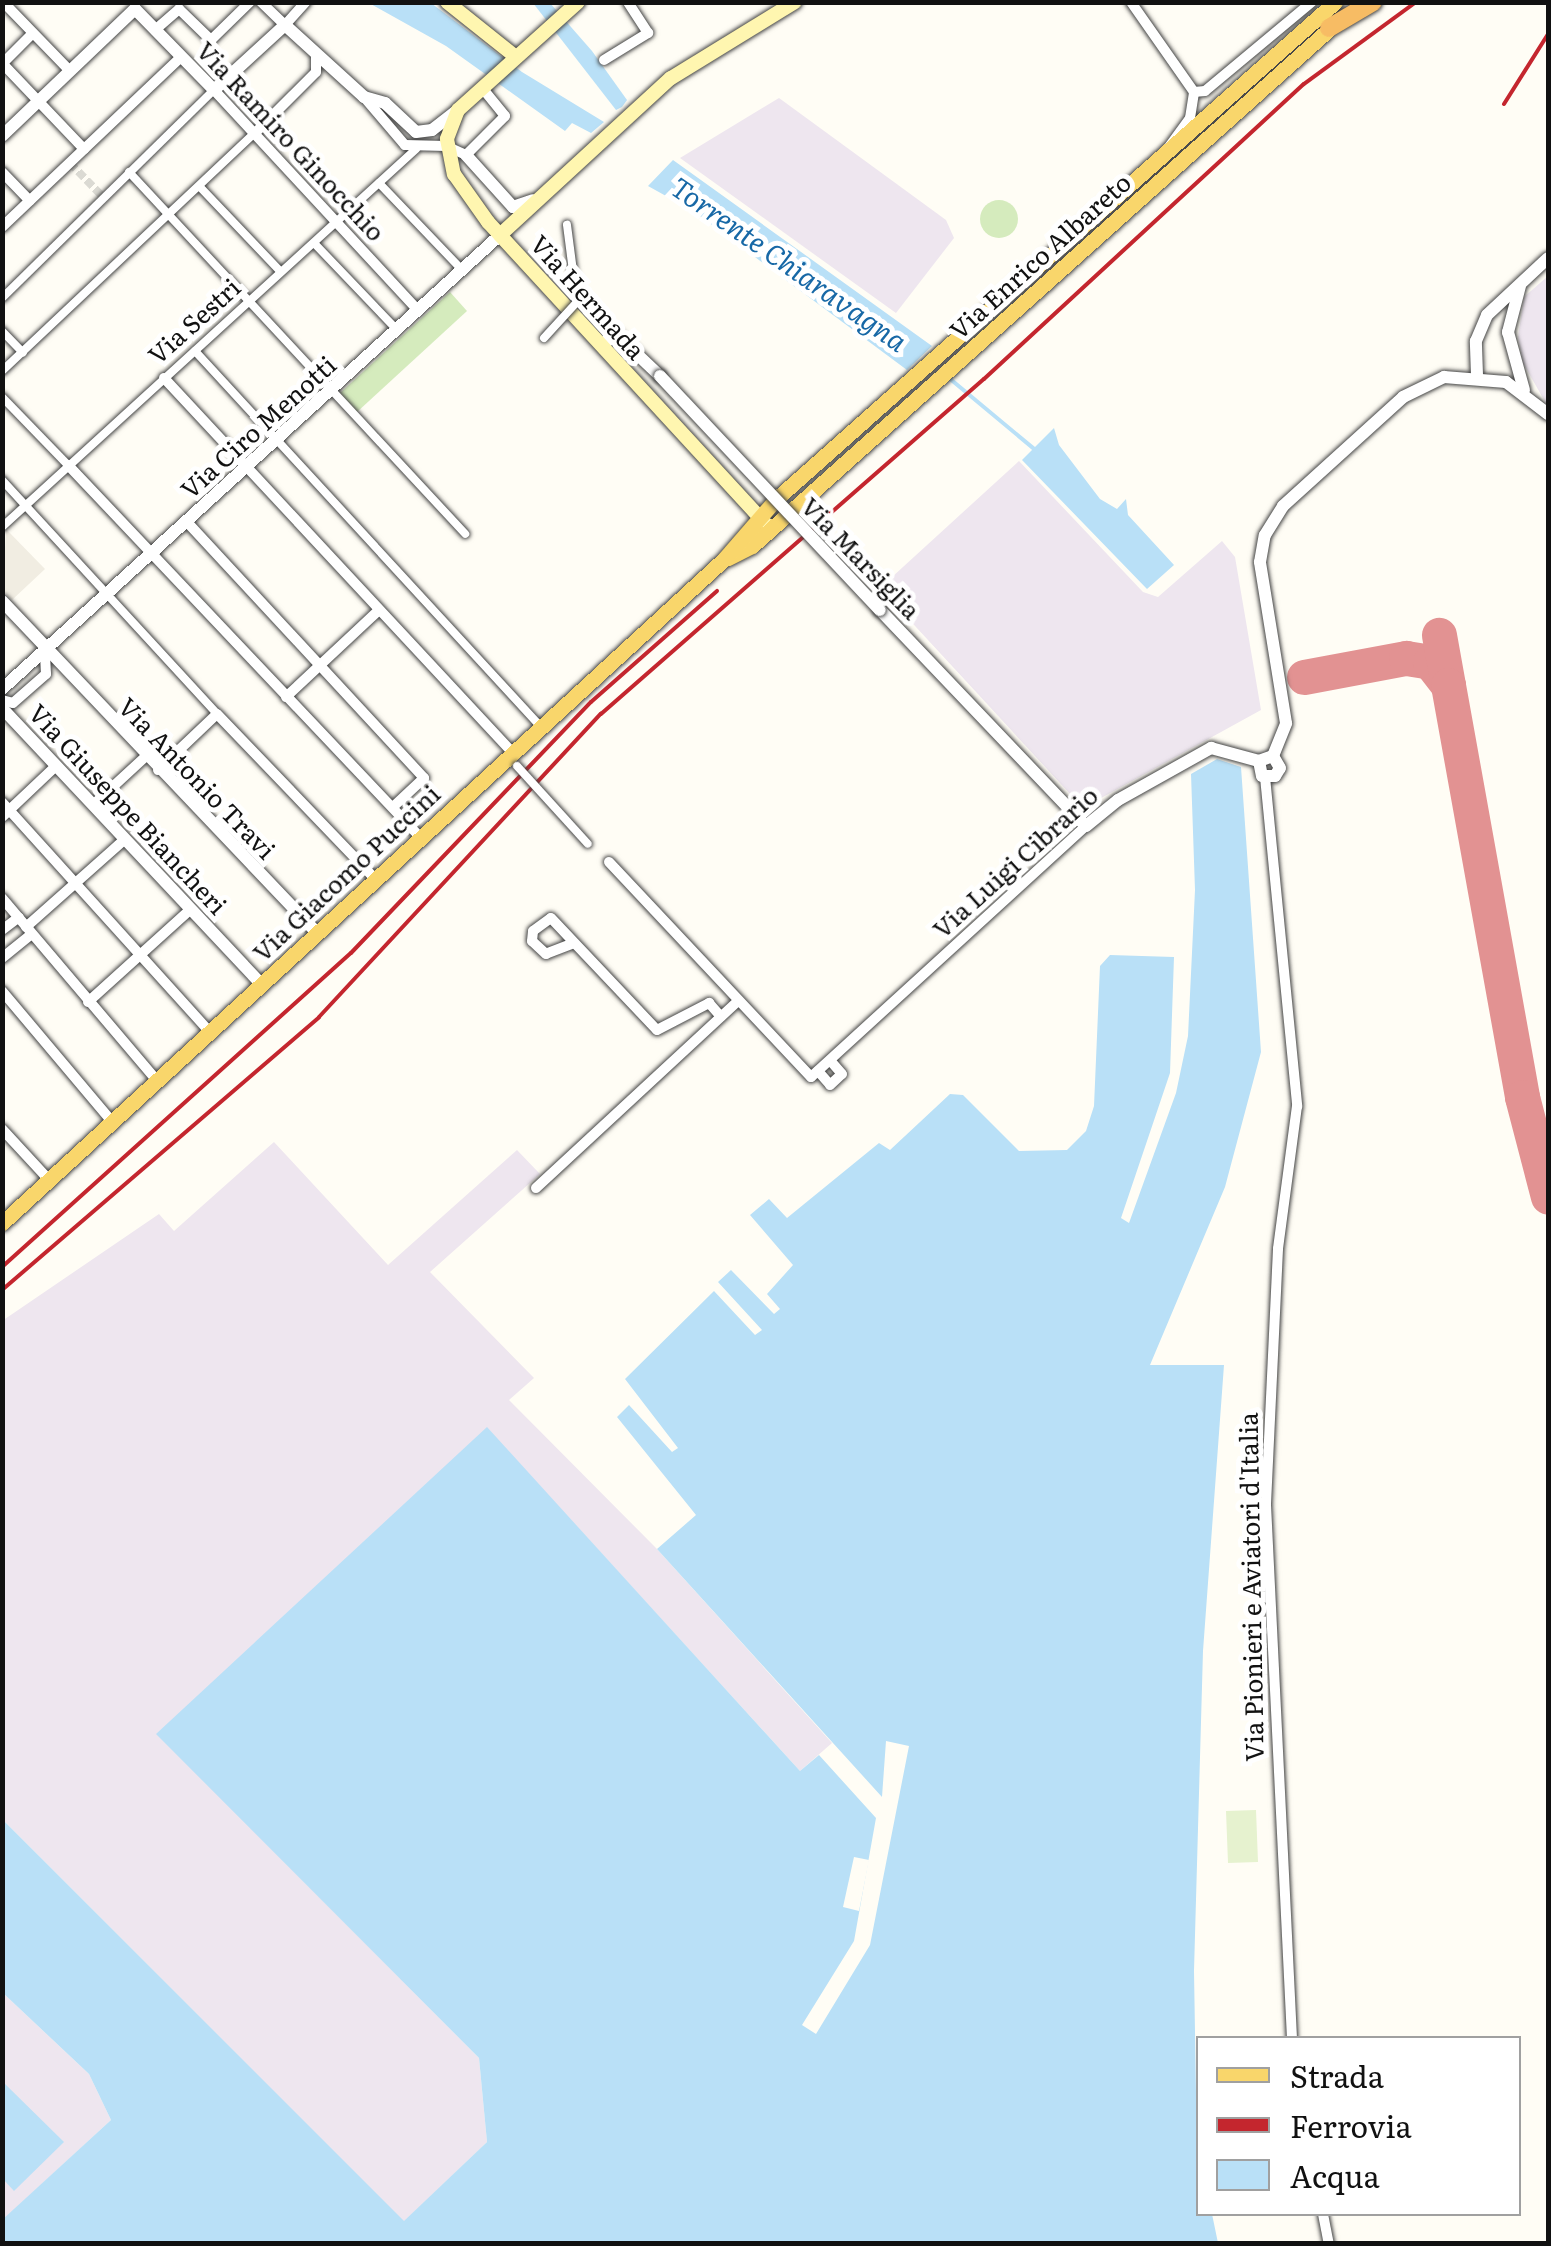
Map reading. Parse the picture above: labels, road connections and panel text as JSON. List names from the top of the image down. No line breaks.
{"streets":{"main road":["Via Enrico Albareto","Via Hermada","Via Giacomo Puccini"],"street":["Via Ramiro Ginocchio","Via Sestri","Via Ciro Menotti","Via Marsiglia","Via Antonio Travi","Via Giuseppe Biancheri","Via Luigi Cibrario","Via Pionieri e Aviatori d'Italia"]},"crossings":[["Via Ramiro Ginocchio","Via Sestri"],["Via Ramiro Ginocchio","Via Ciro Menotti"],["Via Enrico Albareto","Via Hermada"],["Via Enrico Albareto","Via Giacomo Puccini"],["Via Hermada","Via Ciro Menotti"],["Via Hermada","Via Marsiglia"],["Via Ciro Menotti","Via Antonio Travi"],["Via Marsiglia","Via Luigi Cibrario"],["Via Antonio Travi","Via Giacomo Puccini"],["Via Giuseppe Biancheri","Via Giacomo Puccini"],["Via Luigi Cibrario","Via Pionieri e Aviatori d'Italia"]],"water":["Torrente Chiaravagna"],"legend":["Strada","Ferrovia","Acqua"]}
